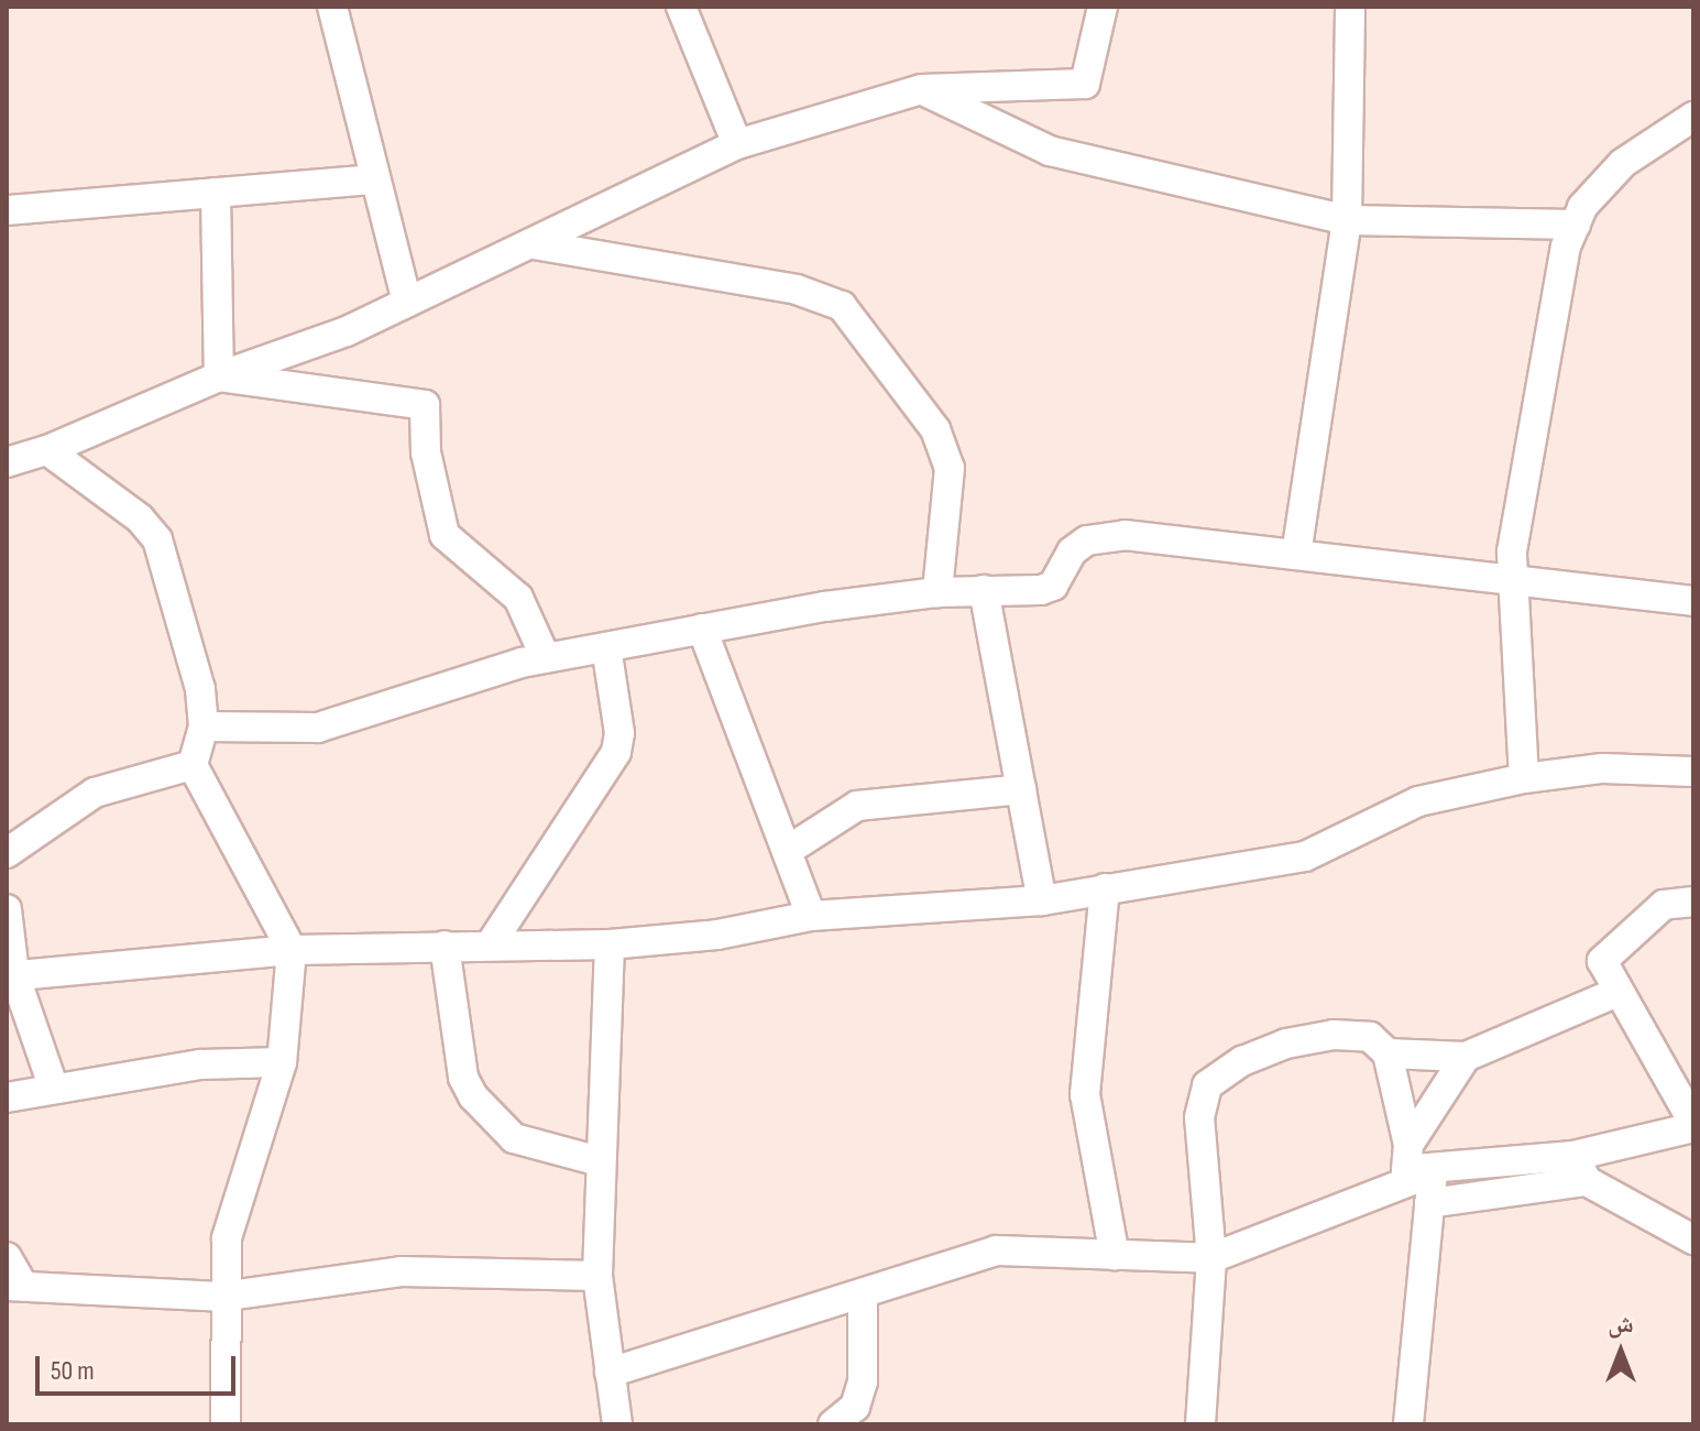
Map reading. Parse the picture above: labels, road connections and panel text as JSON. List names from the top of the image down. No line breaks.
{"scale_bar":"50 m","north":"top"}
